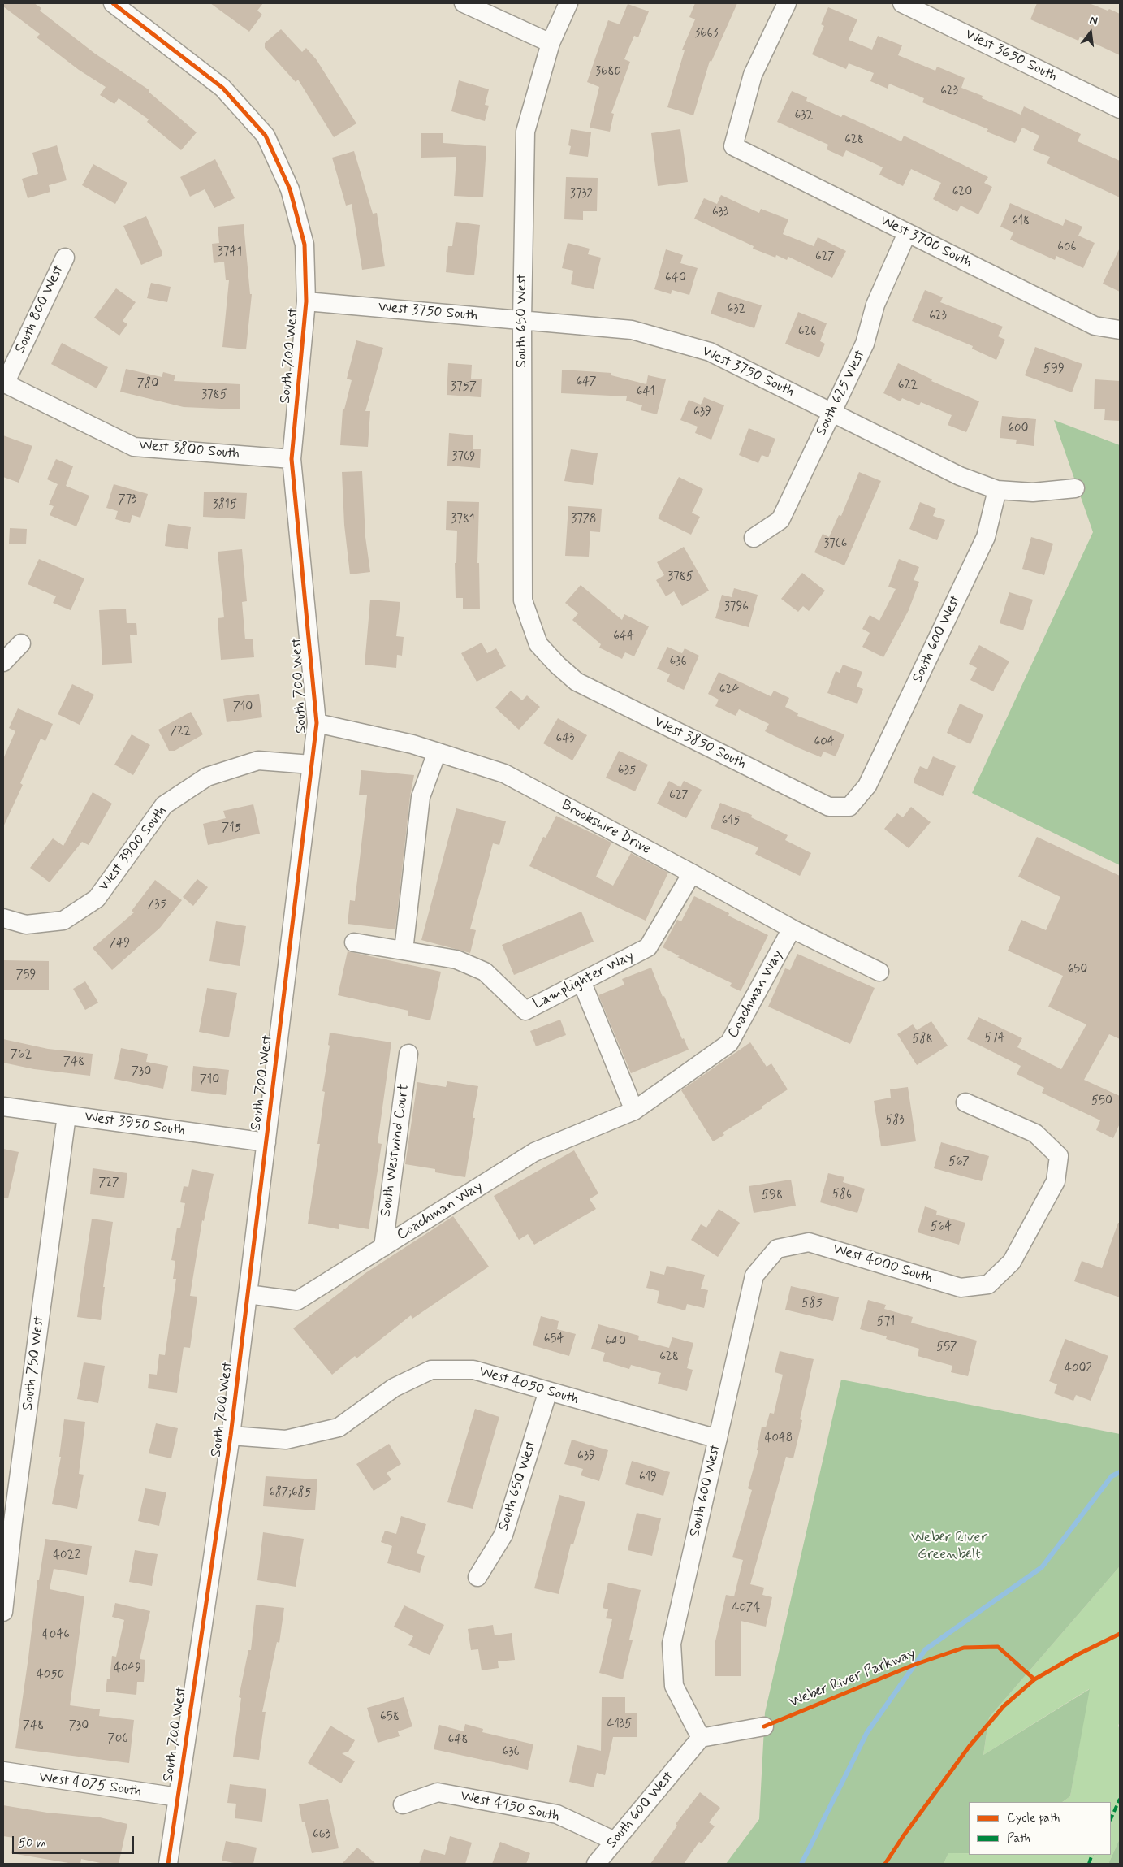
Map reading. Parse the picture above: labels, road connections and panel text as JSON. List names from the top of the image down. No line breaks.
{"streets":{"street":["West 3650 South","West 3700 South","South 800 West","West 3750 South","South 650 West","South 700 West","South 625 West","West 3800 South","South 600 West","West 3850 South","Brookshire Drive","West 3900 South","Lamplighter Way","Coachman Way","West 3950 South","South Westwind Court","West 4000 South","South 750 West","West 4050 South","West 4075 South","West 4150 South"],"cycle path":["Weber River Parkway"]},"crossings":[["West 3700 South","South 625 West"],["South 800 West","West 3800 South"],["West 3750 South","South 650 West"],["West 3750 South","South 700 West"],["West 3750 South","South 625 West"],["West 3750 South","South 600 West"],["South 650 West","West 3850 South"],["South 650 West","West 4050 South"],["South 700 West","West 3800 South"],["South 700 West","Brookshire Drive"],["South 700 West","West 3900 South"],["South 700 West","Coachman Way"],["South 700 West","West 3950 South"],["South 700 West","West 4050 South"],["South 700 West","West 4075 South"],["South 600 West","West 3850 South"],["South 600 West","West 4000 South"],["South 600 West","West 4050 South"],["South 600 West","West 4150 South"],["Brookshire Drive","Lamplighter Way"],["Brookshire Drive","Coachman Way"],["Coachman Way","South Westwind Court"],["West 3950 South","South 750 West"]],"parks":["Weber River Greenbelt"],"house_numbers":["3663","3680","623","632","628","620","3732","633","618","606","3741","627","640","632","623","626","599","647","780","622","3757","641","3785","639","600","3769","773","3815","3781","3778","3766","3785","3796","644","636","624","710","722","643","604","635","627","615","715","735","749","650","759","574","588","762","748","730","710","550","583","567","727","586","598","564","585","571","654","640","557","628","4002","4048","639","619","687;685","4022","4074","4046","4049","4050","658","4135","748","730","706","648","636","663"],"legend":["Cycle path","Path"],"scale_bar":"50 m","north":"top"}
